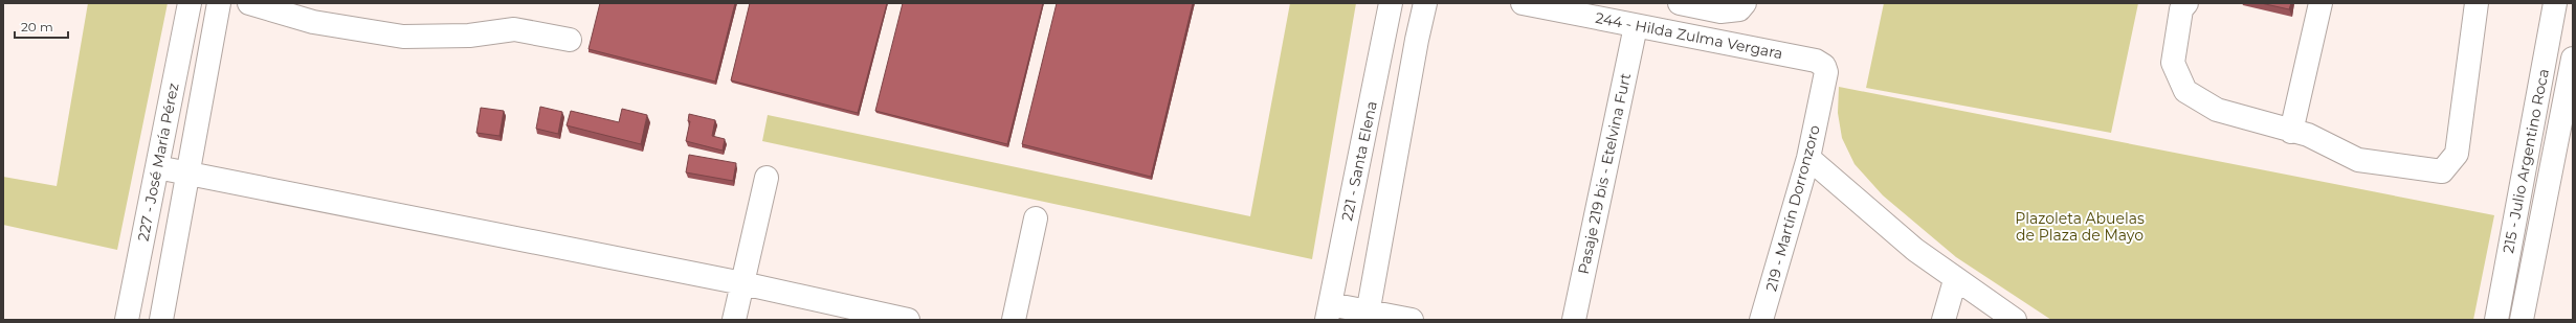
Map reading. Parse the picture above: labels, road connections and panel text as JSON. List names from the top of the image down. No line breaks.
{"streets":{"street":["244 - Hilda Zulma Vergara","221 - Santa Elena","215 - Julio Argentino Roca","227 - José María Pérez","Pasaje 219 bis - Etelvina Furt","219 - Martín Dorronzoro"]},"crossings":[["244 - Hilda Zulma Vergara","Pasaje 219 bis - Etelvina Furt"],["244 - Hilda Zulma Vergara","219 - Martín Dorronzoro"]],"parks":["Plazoleta Abuelas de Plaza de Mayo"],"scale_bar":"20 m"}
